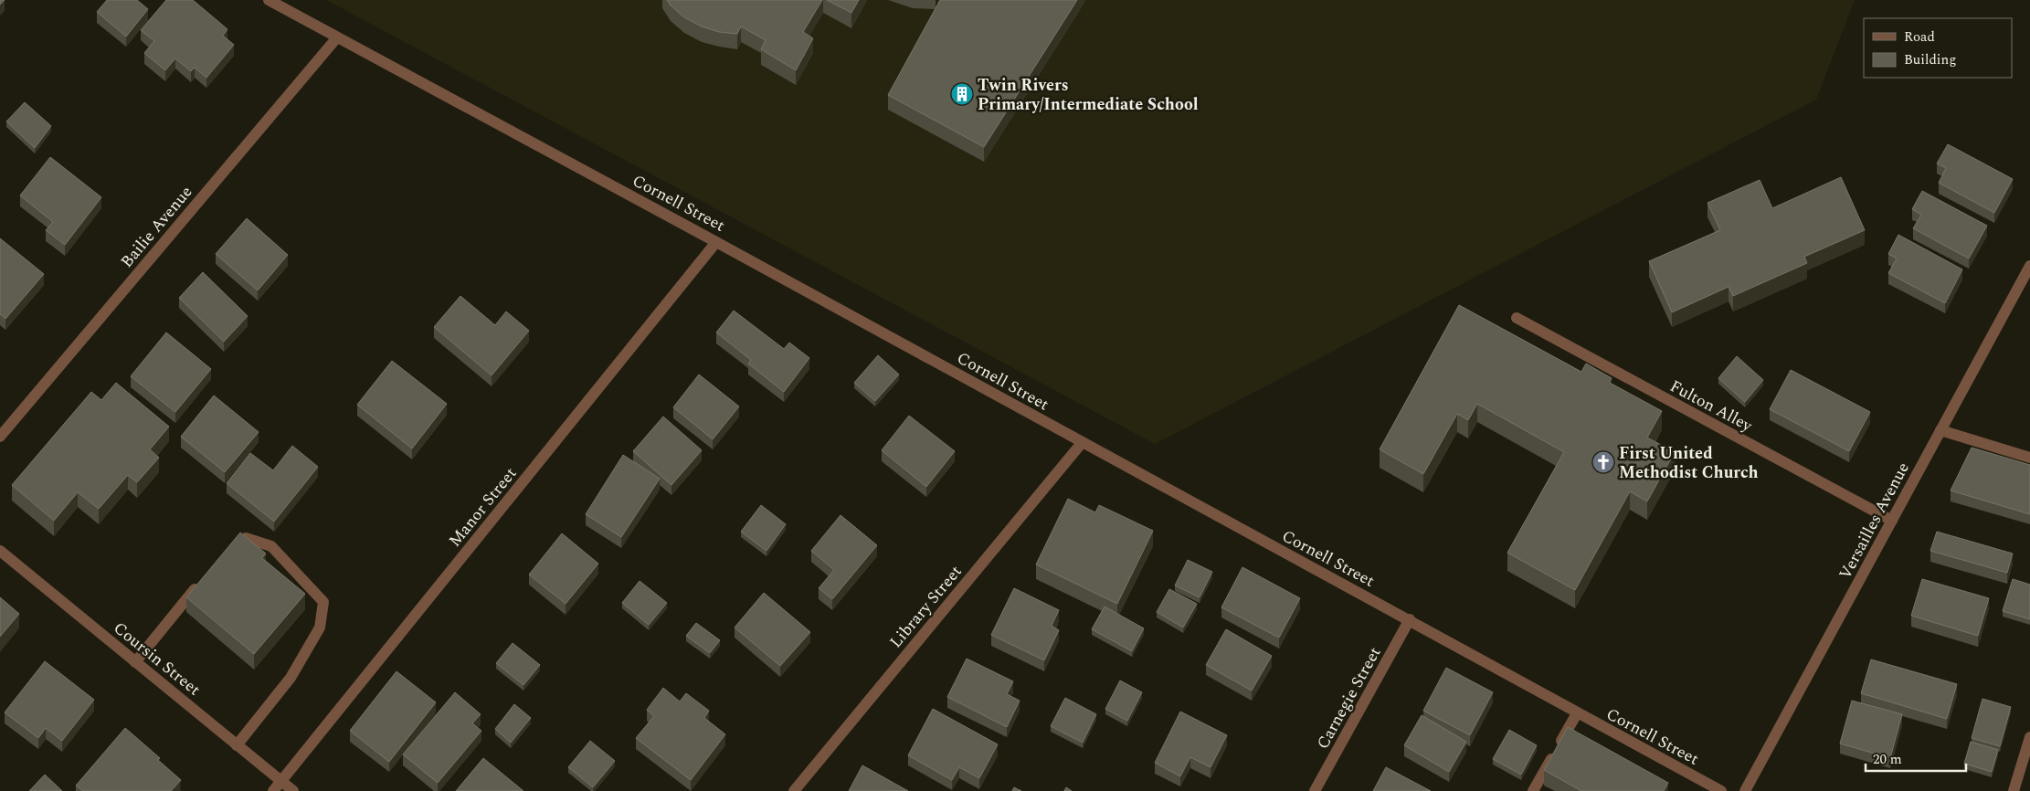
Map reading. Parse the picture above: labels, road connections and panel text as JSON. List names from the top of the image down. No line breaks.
{"streets":{"street":["Cornell Street","Bailie Avenue","Fulton Alley","Manor Street","Versailles Avenue","Library Street","Coursin Street","Carnegie Street"]},"crossings":[["Cornell Street","Bailie Avenue"],["Cornell Street","Manor Street"],["Cornell Street","Library Street"],["Cornell Street","Carnegie Street"],["Fulton Alley","Versailles Avenue"],["Manor Street","Coursin Street"]],"places":{"building":["Twin Rivers Primary/Intermediate School"],"church":["First United Methodist Church"]},"legend":["Road","Building"],"scale_bar":"20 m"}
